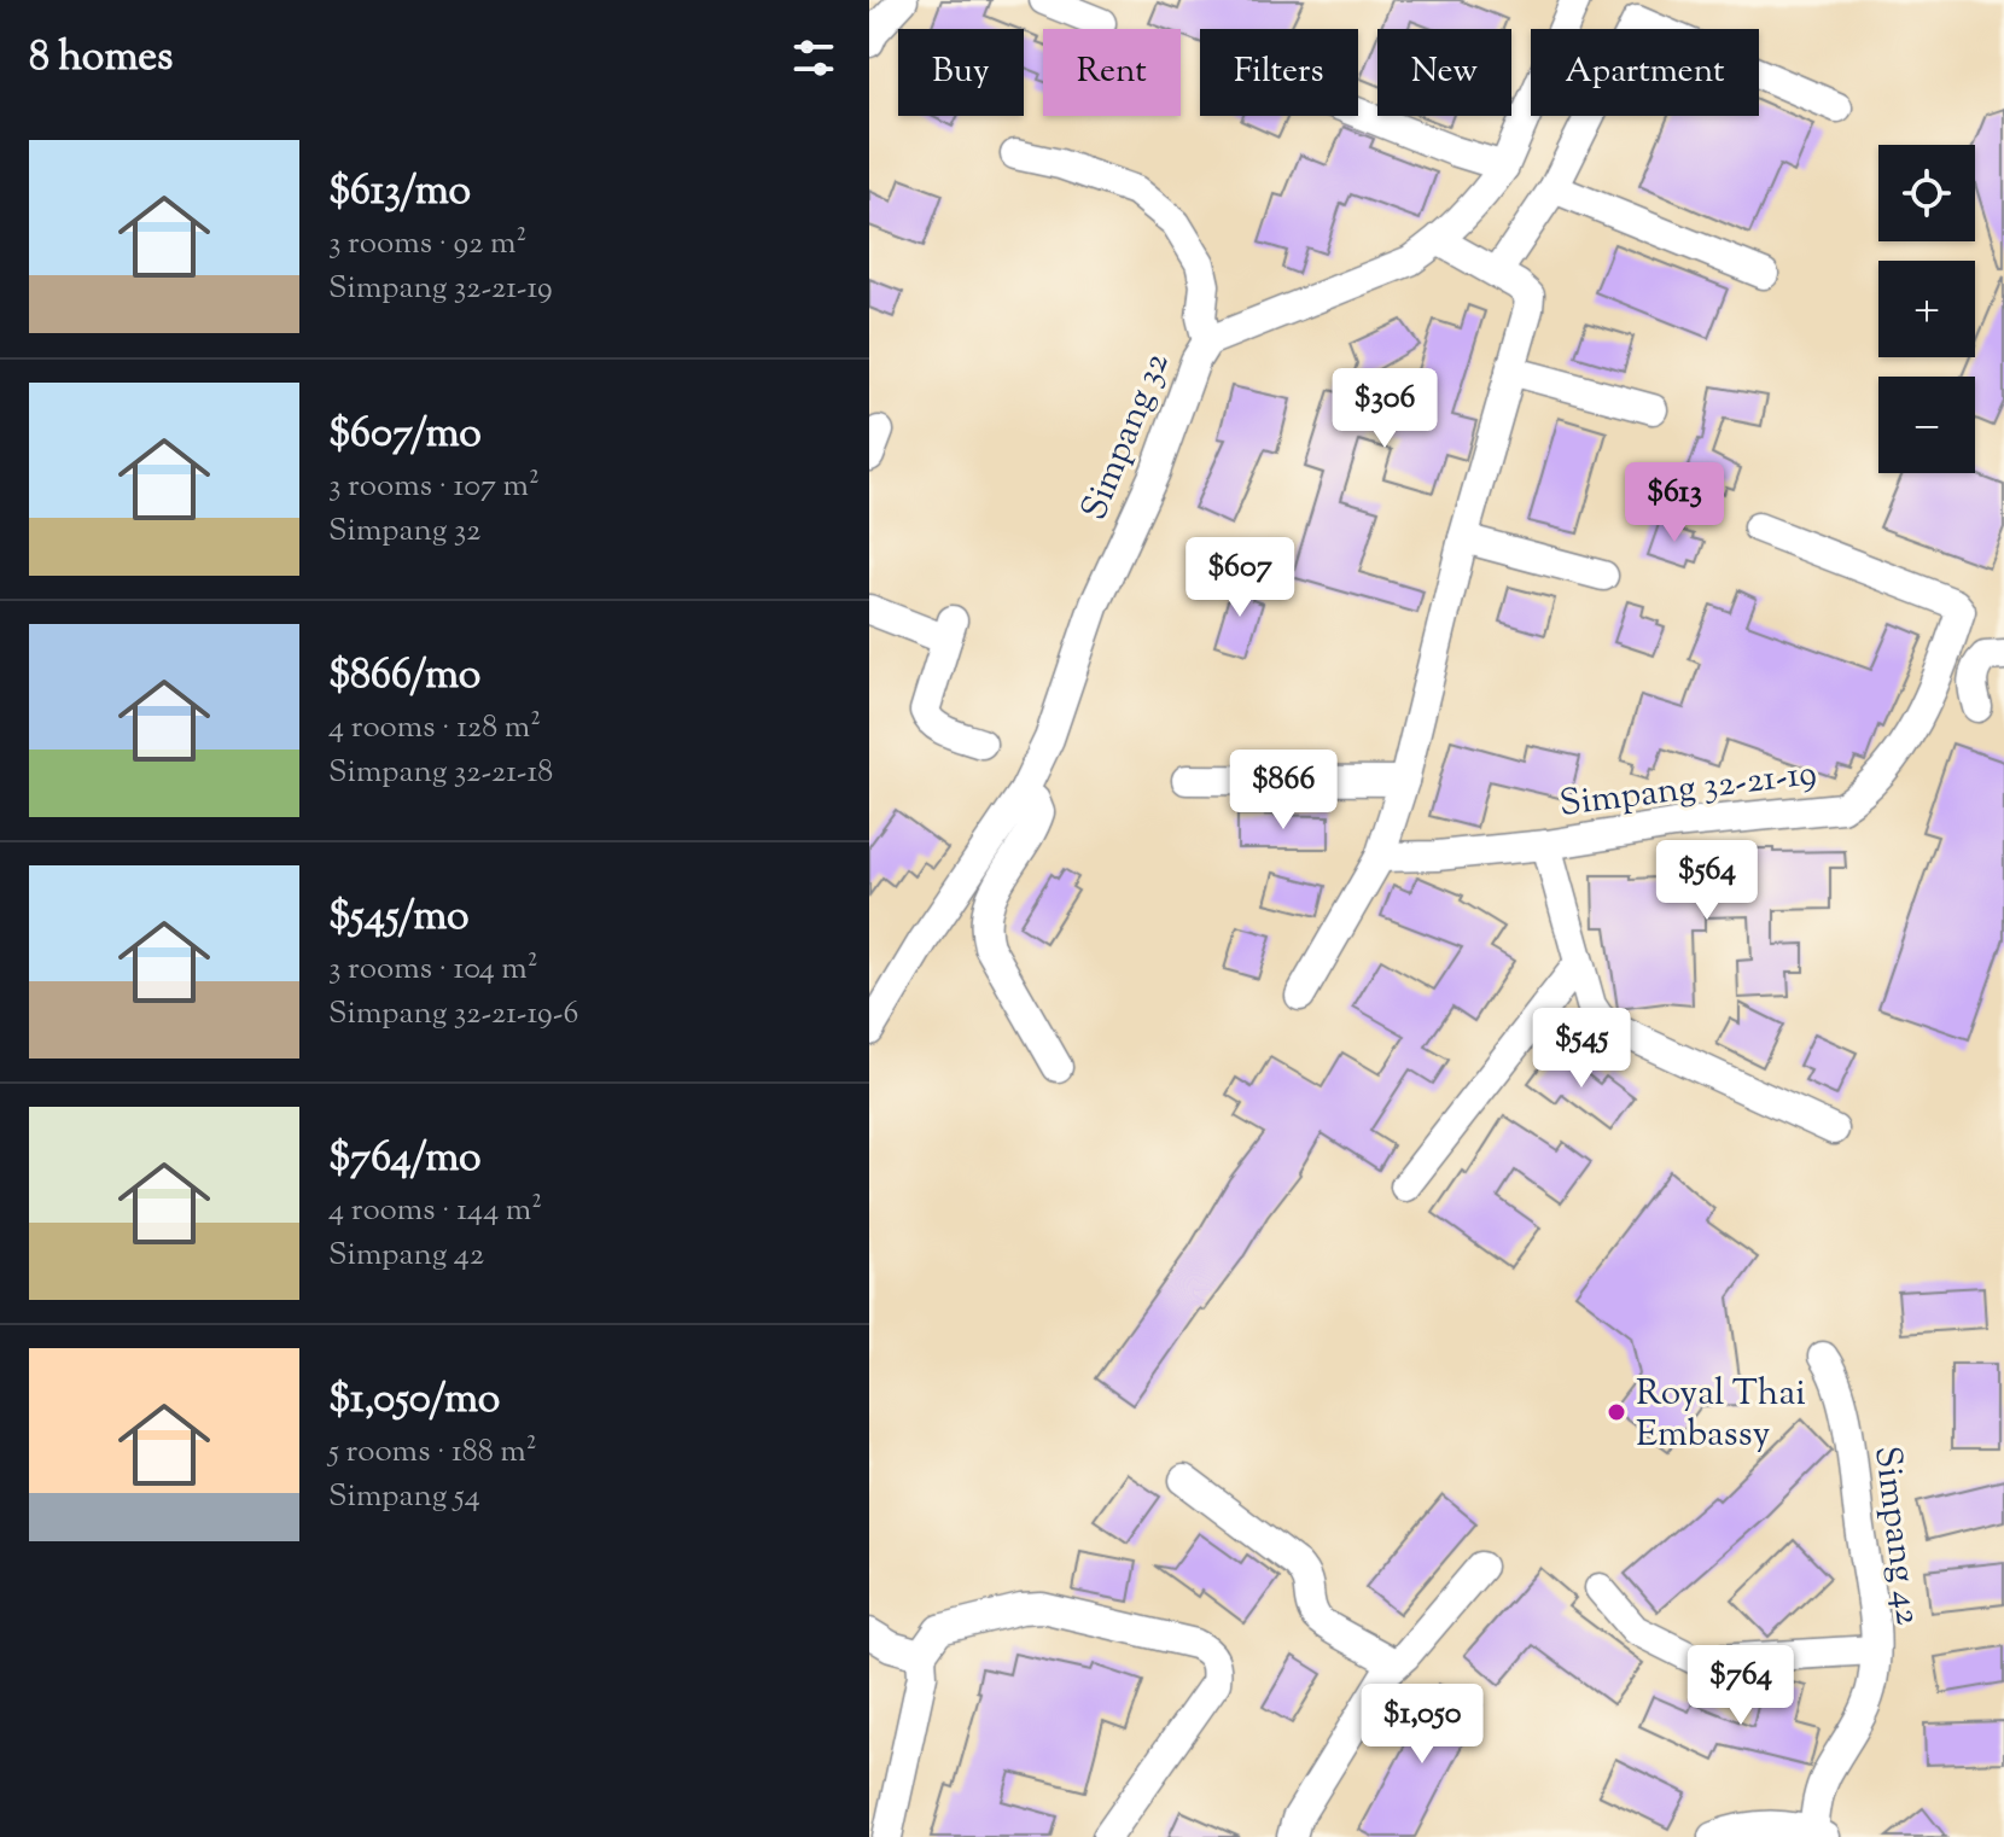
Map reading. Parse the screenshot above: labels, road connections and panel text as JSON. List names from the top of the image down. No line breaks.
{"streets":{"street":["Simpang 32","Simpang 32-21-19","Simpang 42"]},"places":["Royal Thai Embassy"],"page":{"heading":"8 homes","chip":["Buy","Rent","Filters","New","Apartment"],"list":[{"name":"$613/mo","note":"3 rooms · 92 m² · Simpang 32-21-19"},{"name":"$607/mo","note":"3 rooms · 107 m² · Simpang 32"},{"name":"$866/mo","note":"4 rooms · 128 m² · Simpang 32-21-18"},{"name":"$545/mo","note":"3 rooms · 104 m² · Simpang 32-21-19-6"},{"name":"$764/mo","note":"4 rooms · 144 m² · Simpang 42"},{"name":"$1,050/mo","note":"5 rooms · 188 m² · Simpang 54"}],"map_buttons":["+","−"],"price":["$306","$613","$607","$866","$564","$545","$764","$1,050"]}}
